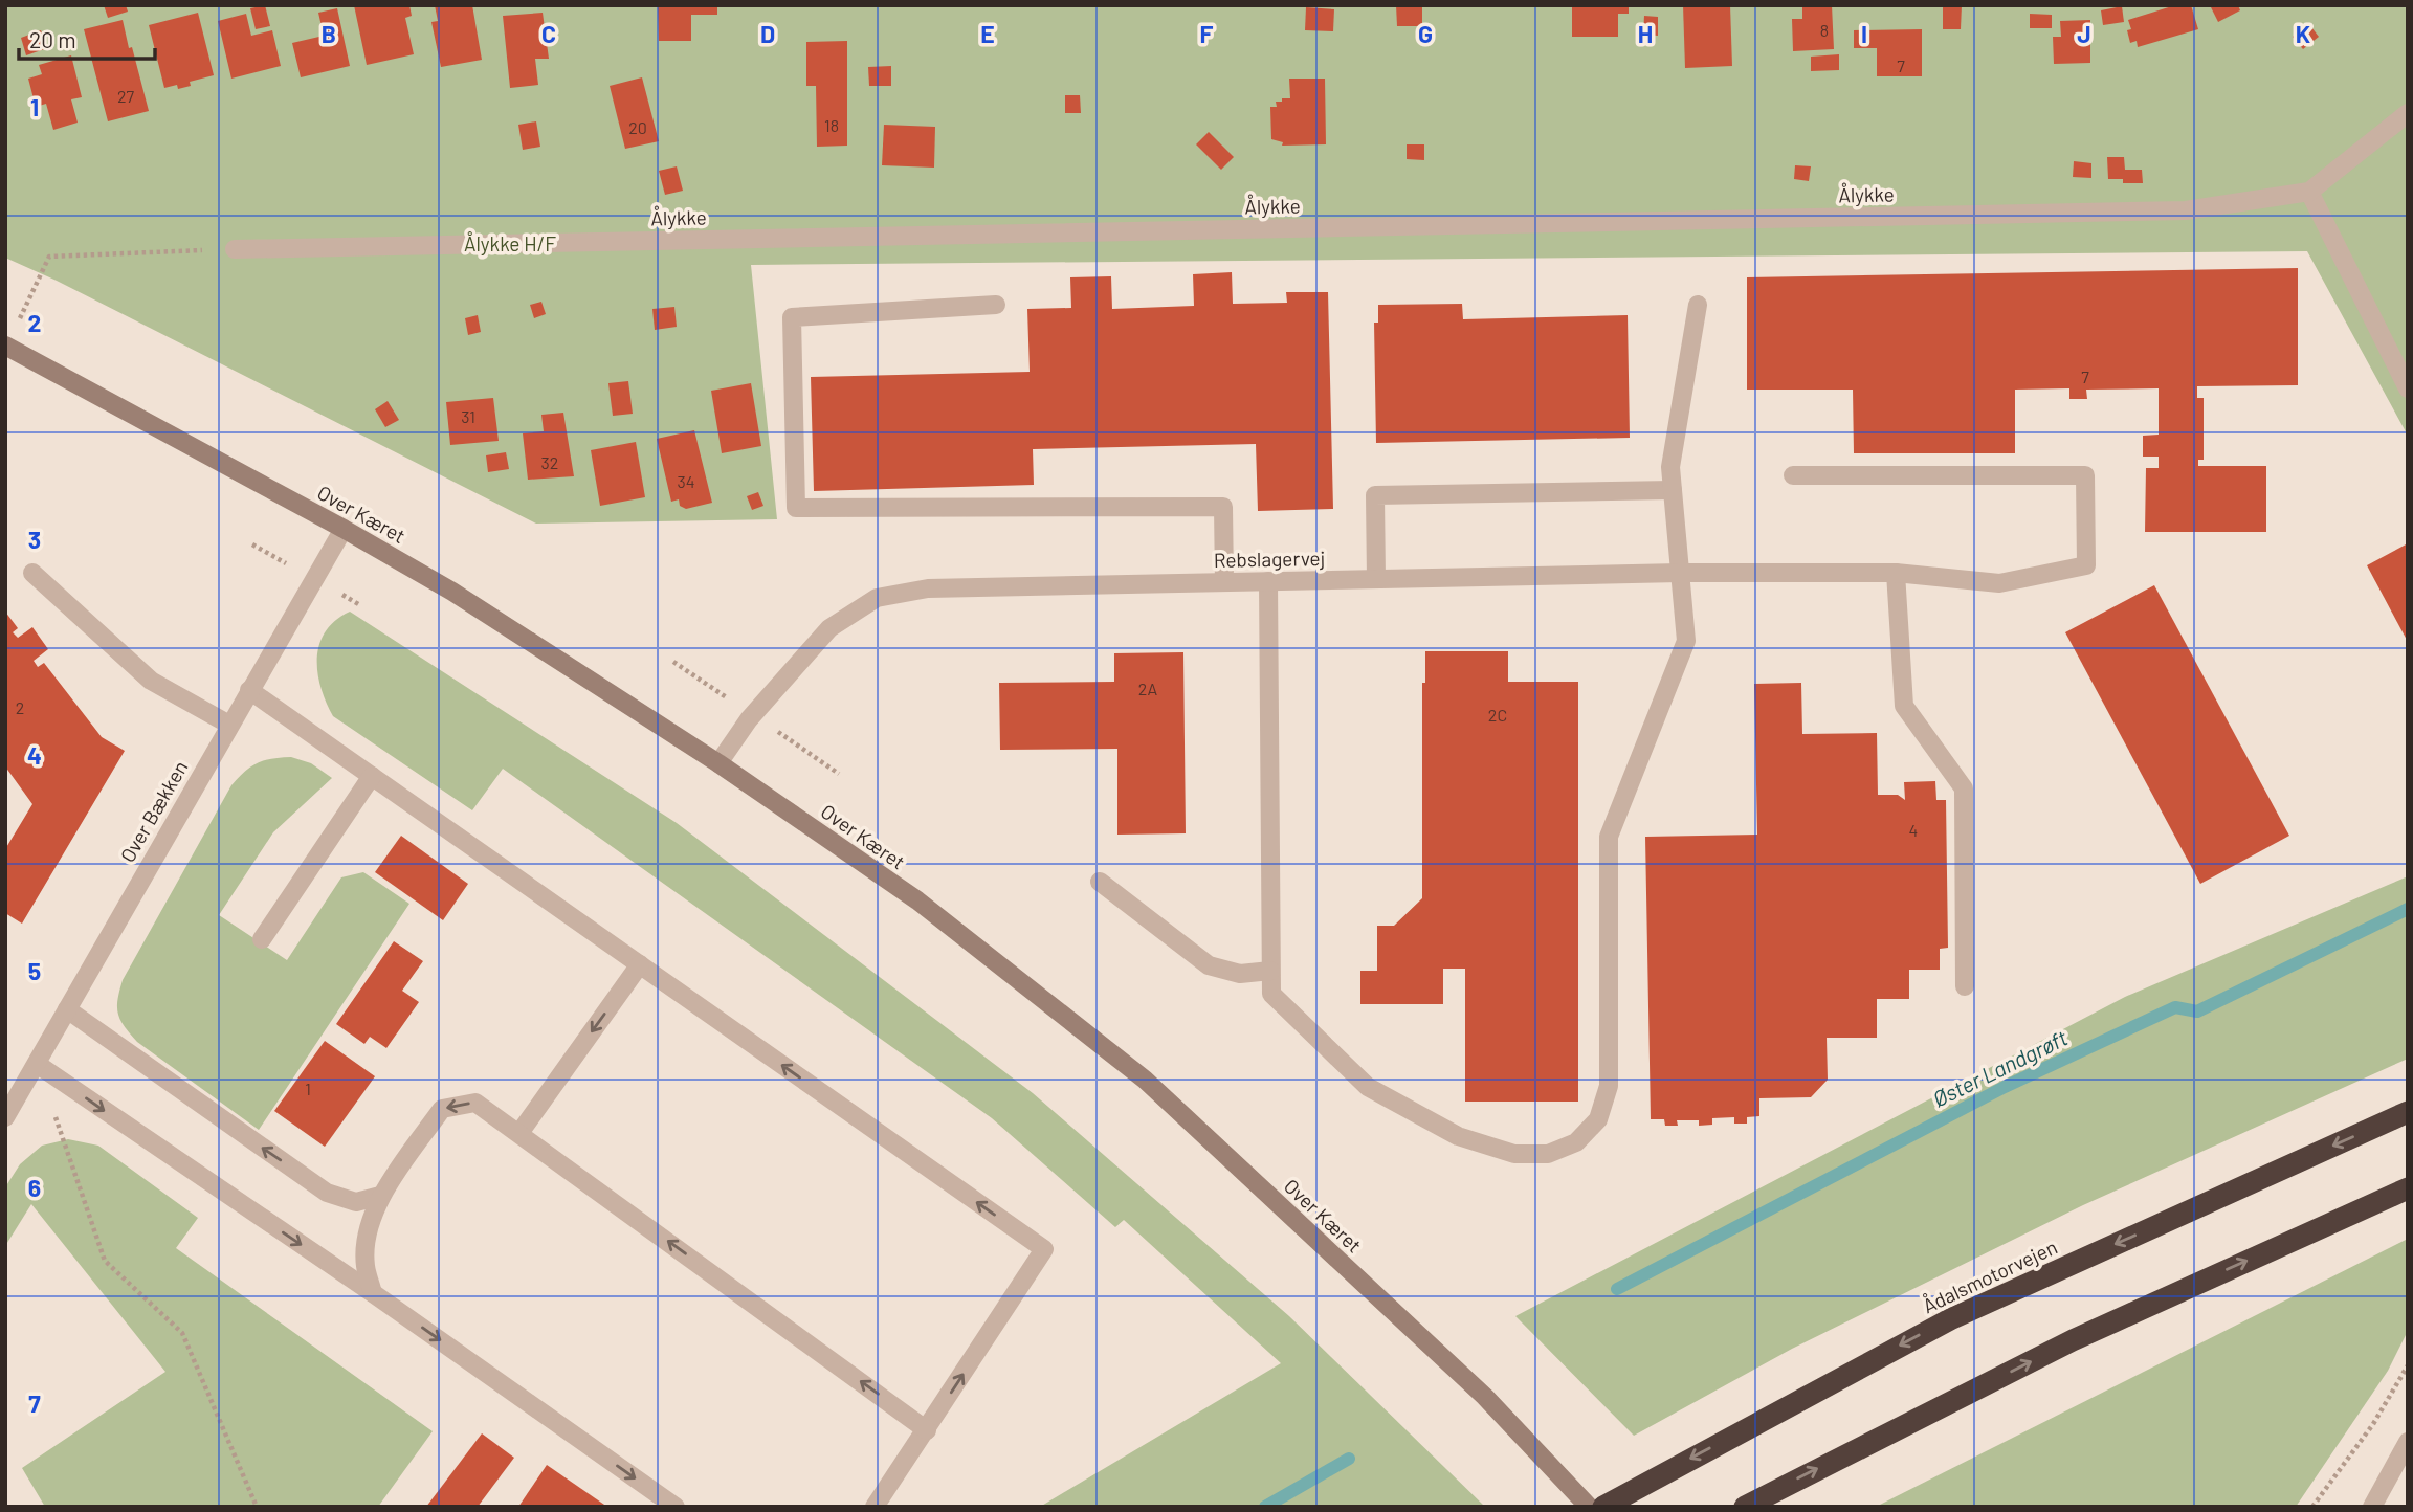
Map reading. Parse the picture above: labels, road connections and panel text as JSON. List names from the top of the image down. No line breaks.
{"streets":{"highway":["Ådalsmotorvejen"],"main road":["Over Kæret"],"street":["Ålykke","Rebslagervej","Over Bækken"]},"crossings":[["Over Kæret","Rebslagervej"],["Over Kæret","Over Bækken"]],"water":["Øster Landgrøft"],"parks":["Ålykke H/F"],"house_numbers":["8","7","27","18","20","7","31","32","34","2A","2","2C","4","1"],"scale_bar":"20 m","grid":{"columns":["B","C","D","E","F","G","H","I","J","K"],"rows":["1","2","3","4","5","6","7"]}}
